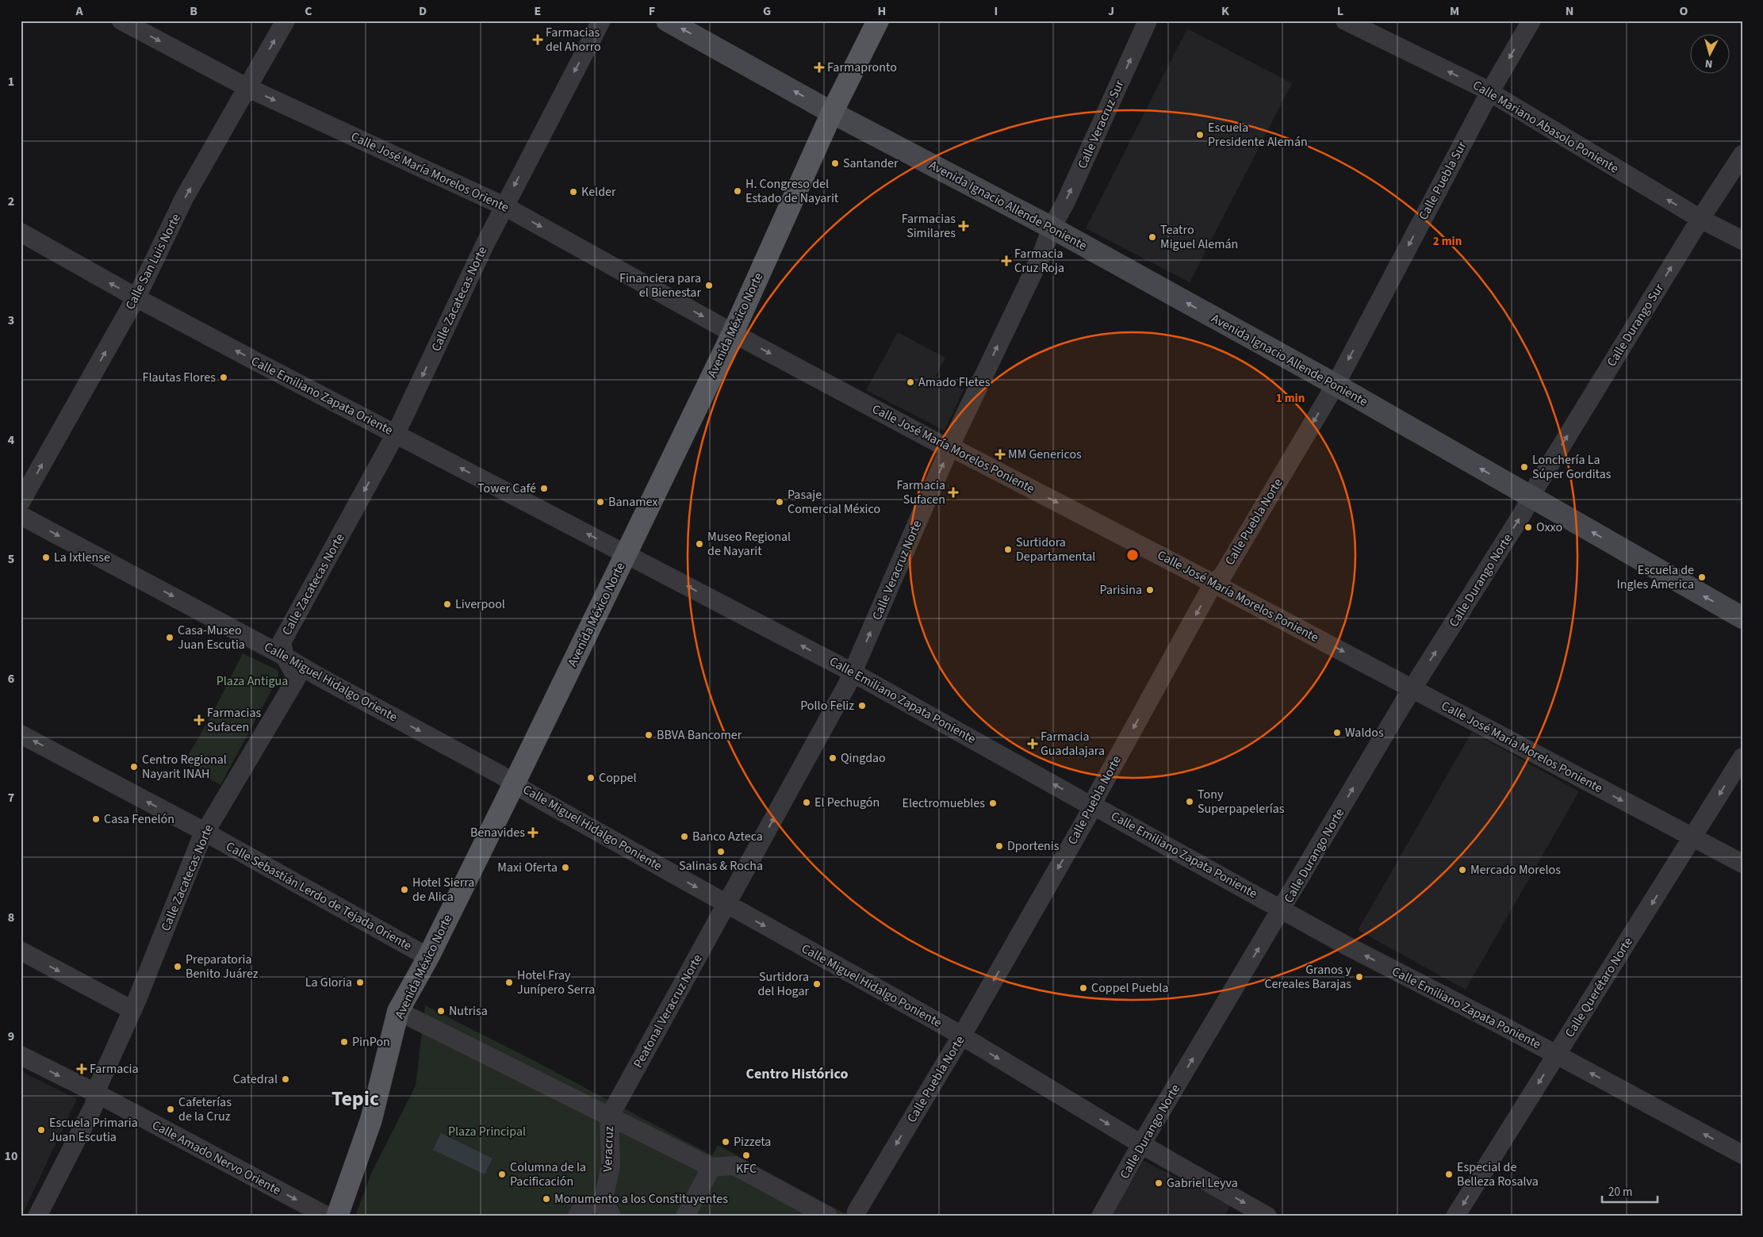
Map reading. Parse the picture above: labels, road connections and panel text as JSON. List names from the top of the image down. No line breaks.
{"streets":{"main road":["Avenida Ignacio Allende Poniente","Avenida México Norte"],"street":["Calle Veracruz Sur","Calle Mariano Abasolo Poniente","Calle José María Morelos Oriente","Calle Puebla Sur","Calle San Luis Norte","Calle Zacatecas Norte","Calle Durango Sur","Calle Emiliano Zapata Oriente","Calle José María Morelos Poniente","Calle Puebla Norte","Calle Veracruz Norte","Calle Durango Norte","Calle Miguel Hidalgo Oriente","Calle Emiliano Zapata Poniente","Calle Miguel Hidalgo Poniente","Calle Sebastián Lerdo de Tejada Oriente","Calle Querétaro Norte","Peatonal Veracruz Norte","Veracruz","Calle Amado Nervo Oriente"]},"crossings":[["Calle Veracruz Sur","Avenida Ignacio Allende Poniente"],["Calle Veracruz Sur","Calle Veracruz Norte"],["Calle Mariano Abasolo Poniente","Calle Puebla Sur"],["Calle Mariano Abasolo Poniente","Calle Durango Sur"],["Calle José María Morelos Oriente","Calle San Luis Norte"],["Calle José María Morelos Oriente","Calle Zacatecas Norte"],["Calle José María Morelos Oriente","Avenida México Norte"],["Calle José María Morelos Oriente","Calle José María Morelos Poniente"],["Calle Puebla Sur","Avenida Ignacio Allende Poniente"],["Calle Puebla Sur","Calle Puebla Norte"],["Avenida Ignacio Allende Poniente","Avenida México Norte"],["Avenida Ignacio Allende Poniente","Calle Durango Sur"],["Avenida Ignacio Allende Poniente","Calle Puebla Norte"],["Avenida Ignacio Allende Poniente","Calle Veracruz Norte"],["Avenida Ignacio Allende Poniente","Calle Durango Norte"],["Calle San Luis Norte","Calle Emiliano Zapata Oriente"],["Calle Zacatecas Norte","Calle Emiliano Zapata Oriente"],["Calle Zacatecas Norte","Calle Miguel Hidalgo Oriente"],["Calle Zacatecas Norte","Calle Sebastián Lerdo de Tejada Oriente"],["Calle Zacatecas Norte","Calle Amado Nervo Oriente"],["Avenida México Norte","Calle Emiliano Zapata Oriente"],["Avenida México Norte","Calle José María Morelos Poniente"],["Avenida México Norte","Calle Miguel Hidalgo Oriente"],["Avenida México Norte","Calle Emiliano Zapata Poniente"],["Avenida México Norte","Calle Miguel Hidalgo Poniente"],["Avenida México Norte","Calle Sebastián Lerdo de Tejada Oriente"],["Calle Durango Sur","Calle Durango Norte"],["Calle Emiliano Zapata Oriente","Calle Emiliano Zapata Poniente"],["Calle José María Morelos Poniente","Calle Puebla Norte"],["Calle José María Morelos Poniente","Calle Veracruz Norte"],["Calle José María Morelos Poniente","Calle Durango Norte"],["Calle José María Morelos Poniente","Calle Querétaro Norte"],["Calle Puebla Norte","Calle Emiliano Zapata Poniente"],["Calle Puebla Norte","Calle Miguel Hidalgo Poniente"],["Calle Veracruz Norte","Calle Emiliano Zapata Poniente"],["Calle Veracruz Norte","Calle Miguel Hidalgo Poniente"],["Calle Veracruz Norte","Peatonal Veracruz Norte"],["Calle Durango Norte","Calle Emiliano Zapata Poniente"],["Calle Durango Norte","Calle Miguel Hidalgo Poniente"],["Calle Miguel Hidalgo Oriente","Calle Miguel Hidalgo Poniente"],["Calle Emiliano Zapata Poniente","Calle Querétaro Norte"],["Calle Miguel Hidalgo Poniente","Peatonal Veracruz Norte"],["Peatonal Veracruz Norte","Veracruz"]],"one_way":["Calle Veracruz Sur","Calle Mariano Abasolo Poniente","Calle José María Morelos Oriente","Calle Puebla Sur","Avenida Ignacio Allende Poniente","Calle San Luis Norte","Calle Zacatecas Norte","Calle Durango Sur","Calle Emiliano Zapata Oriente","Calle José María Morelos Poniente","Calle Puebla Norte","Calle Veracruz Norte","Calle Durango Norte","Calle Miguel Hidalgo Oriente","Calle Emiliano Zapata Poniente","Calle Miguel Hidalgo Poniente","Calle Sebastián Lerdo de Tejada Oriente","Calle Querétaro Norte","Calle Amado Nervo Oriente"],"districts":["Centro Histórico","Tepic"],"parks":["Plaza Antigua","Plaza Principal"],"places":{"health":["Farmacias del Ahorro","Farmapronto","Farmacias Similares","Farmacia Cruz Roja","MM Genericos","Farmacia Sufacen","Farmacias Sufacen","Farmacia Guadalajara","Benavides","Farmacia"],"other":["Escuela Presidente Alemán","Santander","H. Congreso del Estado de Nayarit","Kelder","Teatro Miguel Alemán","Financiera para el Bienestar","Flautas Flores","Amado Fletes","Lonchería La Súper Gorditas","Tower Café","Banamex","Pasaje Comercial México","Oxxo","Museo Regional de Nayarit","Surtidora Departamental","La Ixtlense","Escuela de Ingles America","Parisina","Liverpool","Casa-Museo Juan Escutia","Pollo Feliz","Waldos","BBVA Bancomer","Qingdao","Centro Regional Nayarit INAH","Coppel","Tony Superpapelerías","El Pechugón","Electromuebles","Casa Fenelón","Banco Azteca","Dportenis","Salinas & Rocha","Maxi Oferta","Mercado Morelos","Hotel Sierra de Alica","Preparatoria Benito Juárez","Granos y Cereales Barajas","La Gloria","Hotel Fray Junípero Serra","Surtidora del Hogar","Coppel Puebla","Nutrisa","PinPon","Catedral","Cafeterías de la Cruz","Escuela Primaria Juan Escutia","Pizzeta","KFC","Columna de la Pacificación","Especial de Belleza Rosalva","Gabriel Leyva","Monumento a los Constituyentes"]},"scale_bar":"20 m","north":"bottom","grid":{"columns":["A","B","C","D","E","F","G","H","I","J","K","L","M","N","O"],"rows":["1","2","3","4","5","6","7","8","9","10"]},"rings":["2 min","1 min"]}
